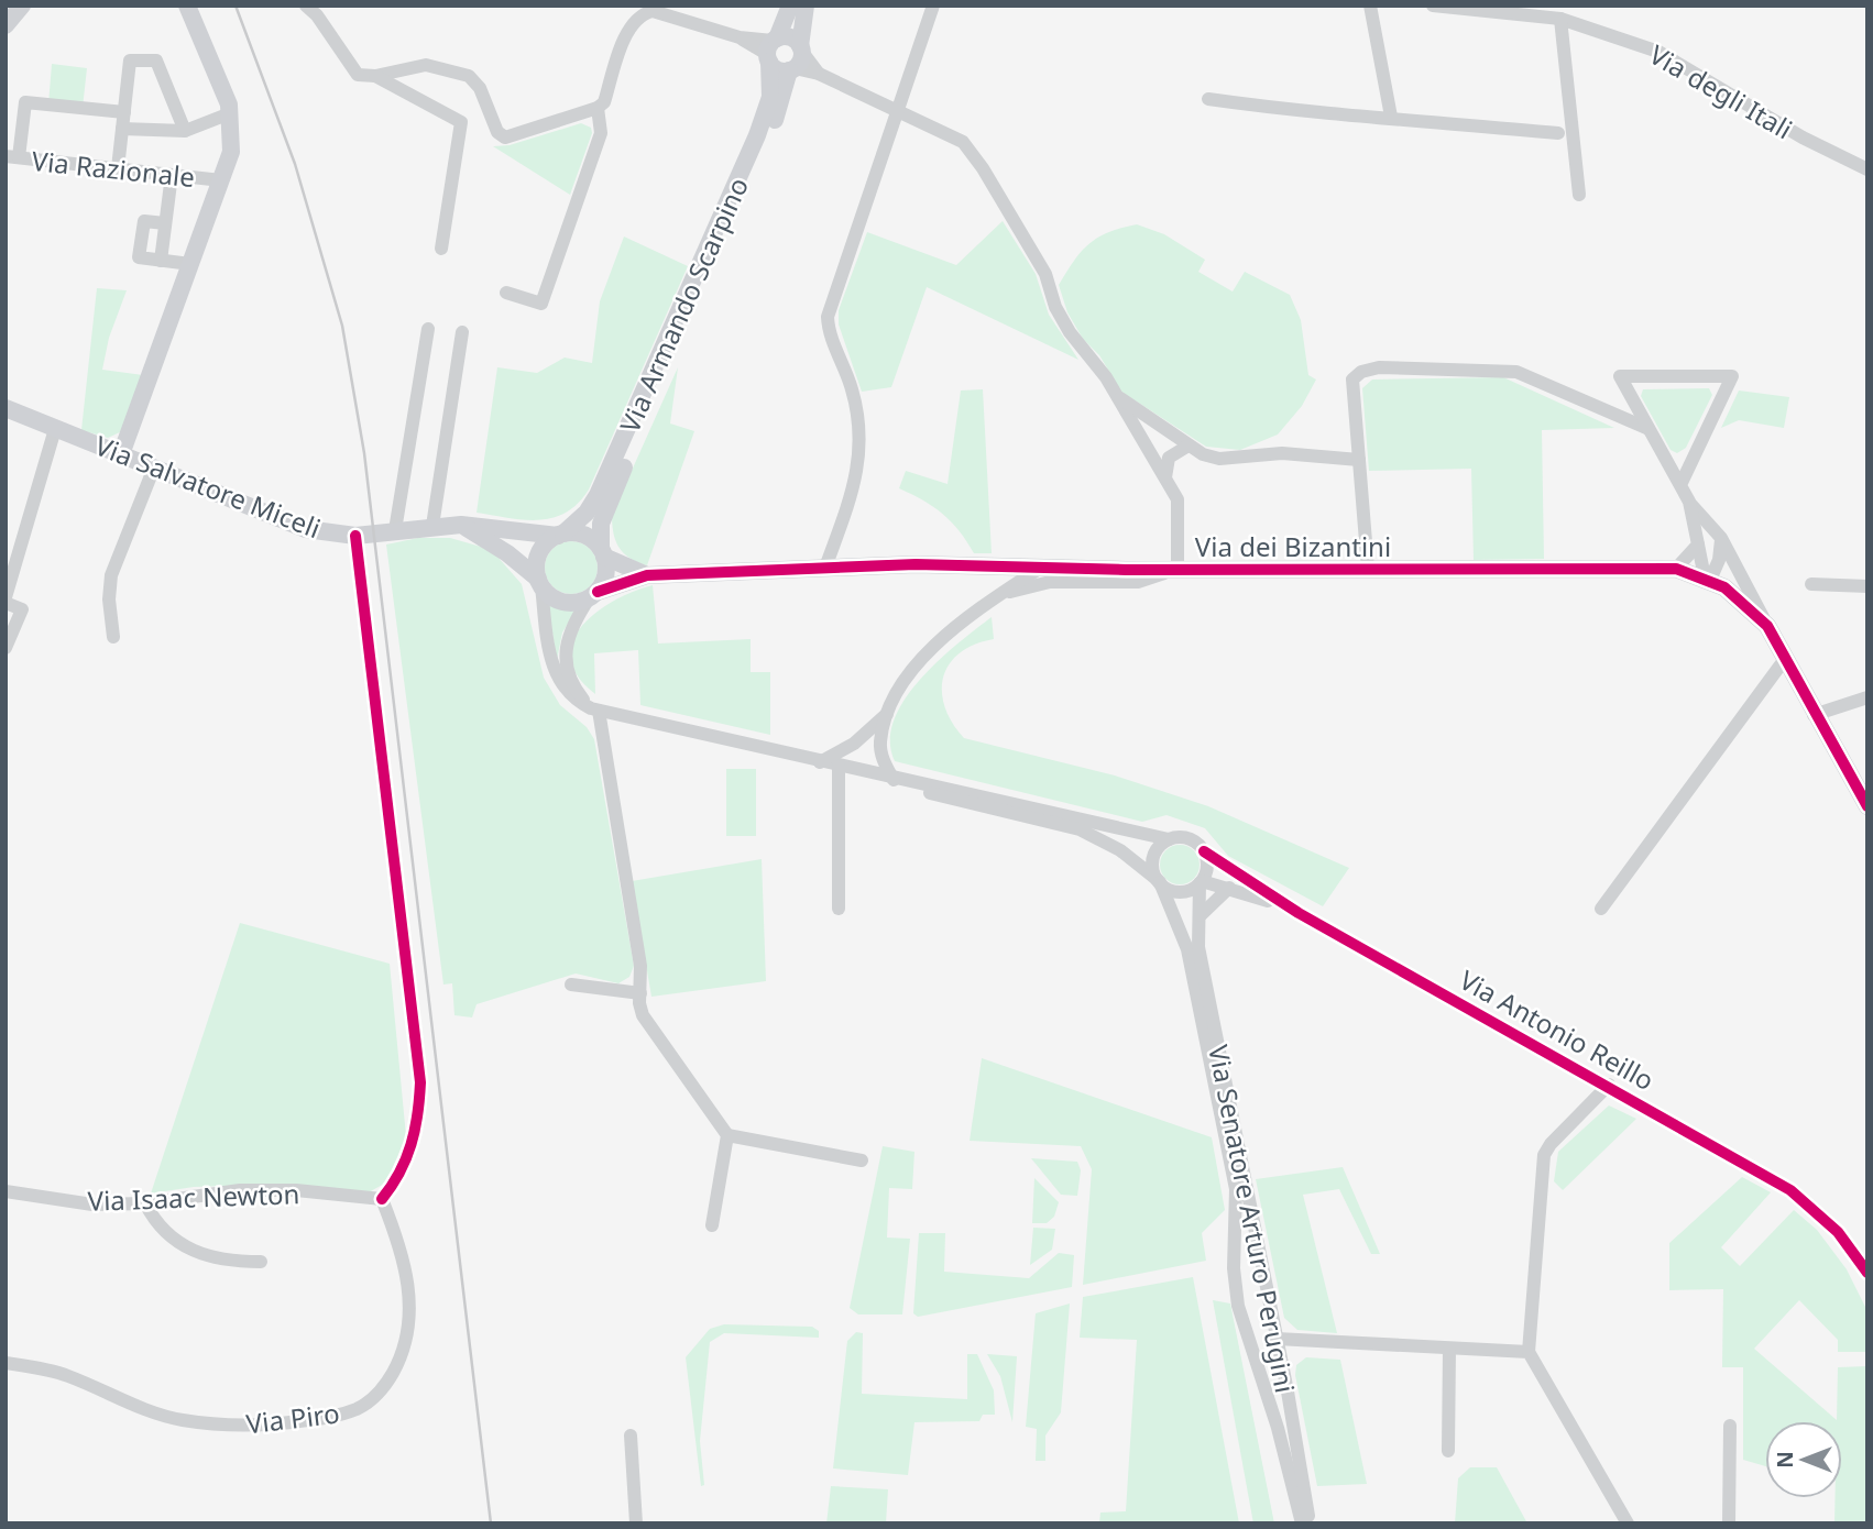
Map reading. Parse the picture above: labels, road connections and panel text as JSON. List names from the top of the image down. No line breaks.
{"streets":{"street":["Via degli Itali","Via Razionale","Via Armando Scarpino","Via Salvatore Miceli","Via dei Bizantini","Via Antonio Reillo","Via Isaac Newton","Via Senatore Arturo Perugini","Via Piro"]},"crossings":[["Via Armando Scarpino","Via Salvatore Miceli"],["Via Armando Scarpino","Via dei Bizantini"],["Via Salvatore Miceli","Via dei Bizantini"],["Via Antonio Reillo","Via Senatore Arturo Perugini"],["Via Isaac Newton","Via Piro"]],"north":"left"}
